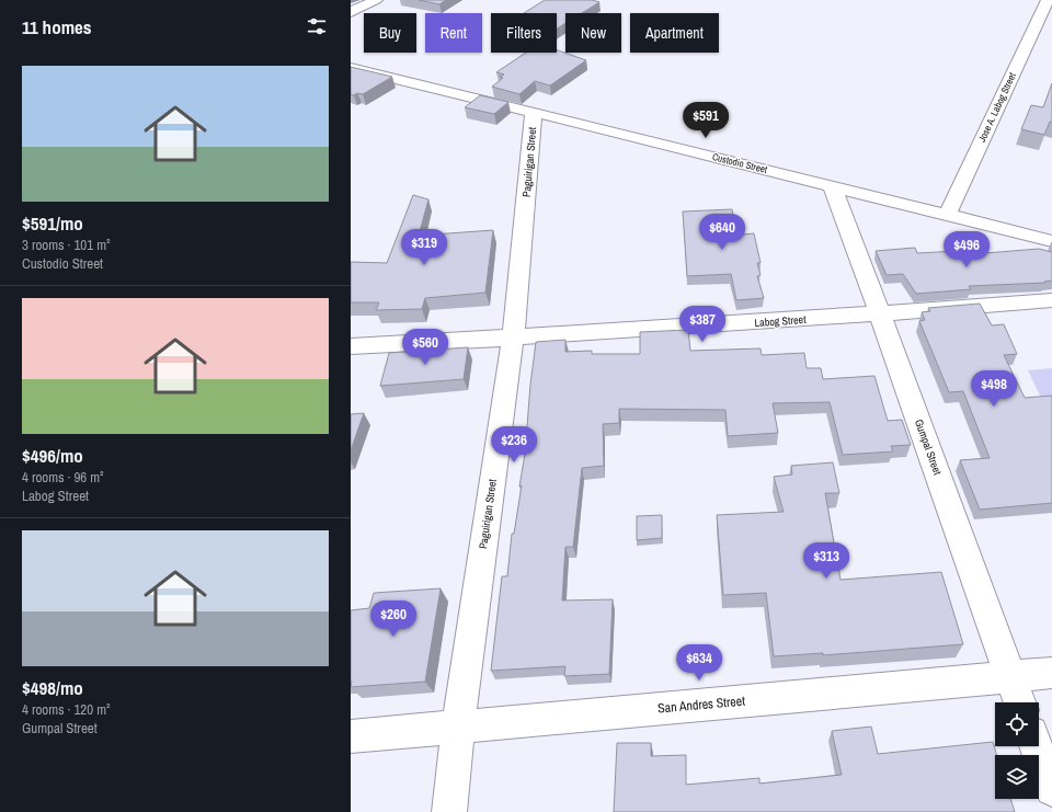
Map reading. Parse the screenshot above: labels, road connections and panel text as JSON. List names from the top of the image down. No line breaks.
{"streets":{"street":["Jose A. Labog Street","Paguirigan Street","Custodio Street","Labog Street","Gumpal Street","San Andres Street"]},"crossings":[["Jose A. Labog Street","Custodio Street"],["Paguirigan Street","Custodio Street"],["Paguirigan Street","Labog Street"],["Paguirigan Street","San Andres Street"],["Custodio Street","Gumpal Street"],["Labog Street","Gumpal Street"],["Gumpal Street","San Andres Street"]],"page":{"heading":"11 homes","chip":["Buy","Rent","Filters","New","Apartment"],"list":[{"name":"$591/mo","note":"3 rooms · 101 m² · Custodio Street"},{"name":"$496/mo","note":"4 rooms · 96 m² · Labog Street"},{"name":"$498/mo","note":"4 rooms · 120 m² · Gumpal Street"}],"price":["$591","$640","$319","$496","$387","$560","$498","$236","$313","$260","$634"]}}
